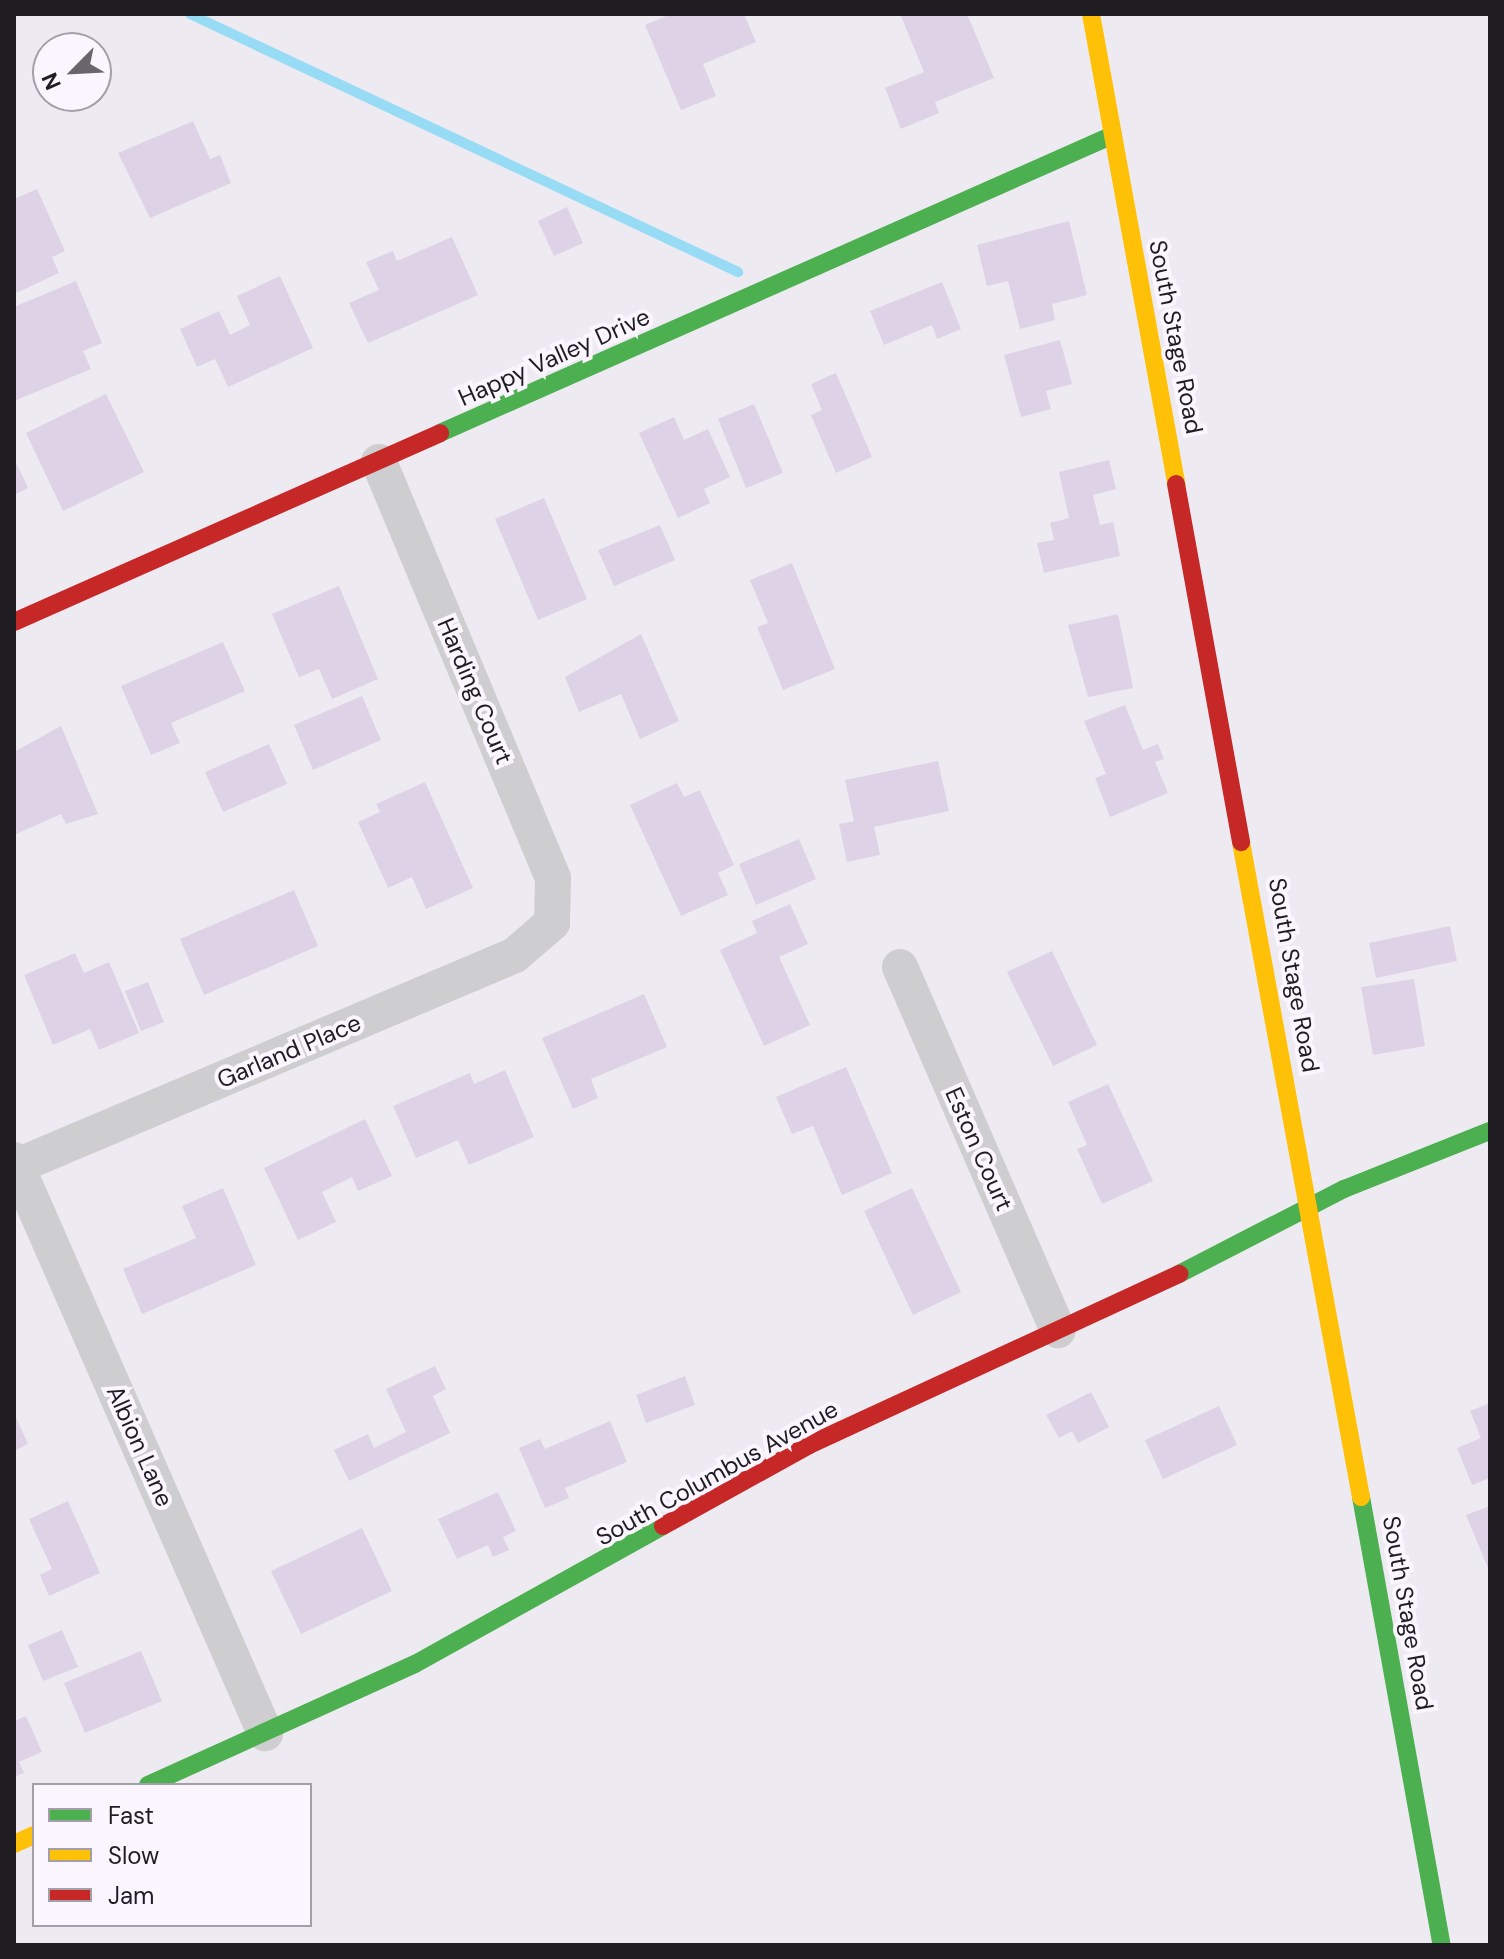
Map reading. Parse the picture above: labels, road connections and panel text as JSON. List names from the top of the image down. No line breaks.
{"streets":{"main road":["South Stage Road","Happy Valley Drive","South Columbus Avenue"],"street":["Harding Court","Garland Place","Eston Court","Albion Lane"]},"crossings":[["South Stage Road","Happy Valley Drive"],["South Stage Road","South Columbus Avenue"],["Happy Valley Drive","Harding Court"],["Harding Court","Garland Place"],["Garland Place","Albion Lane"],["Eston Court","South Columbus Avenue"],["Albion Lane","South Columbus Avenue"]],"legend":["Fast","Slow","Jam"],"north":"bottom left"}
